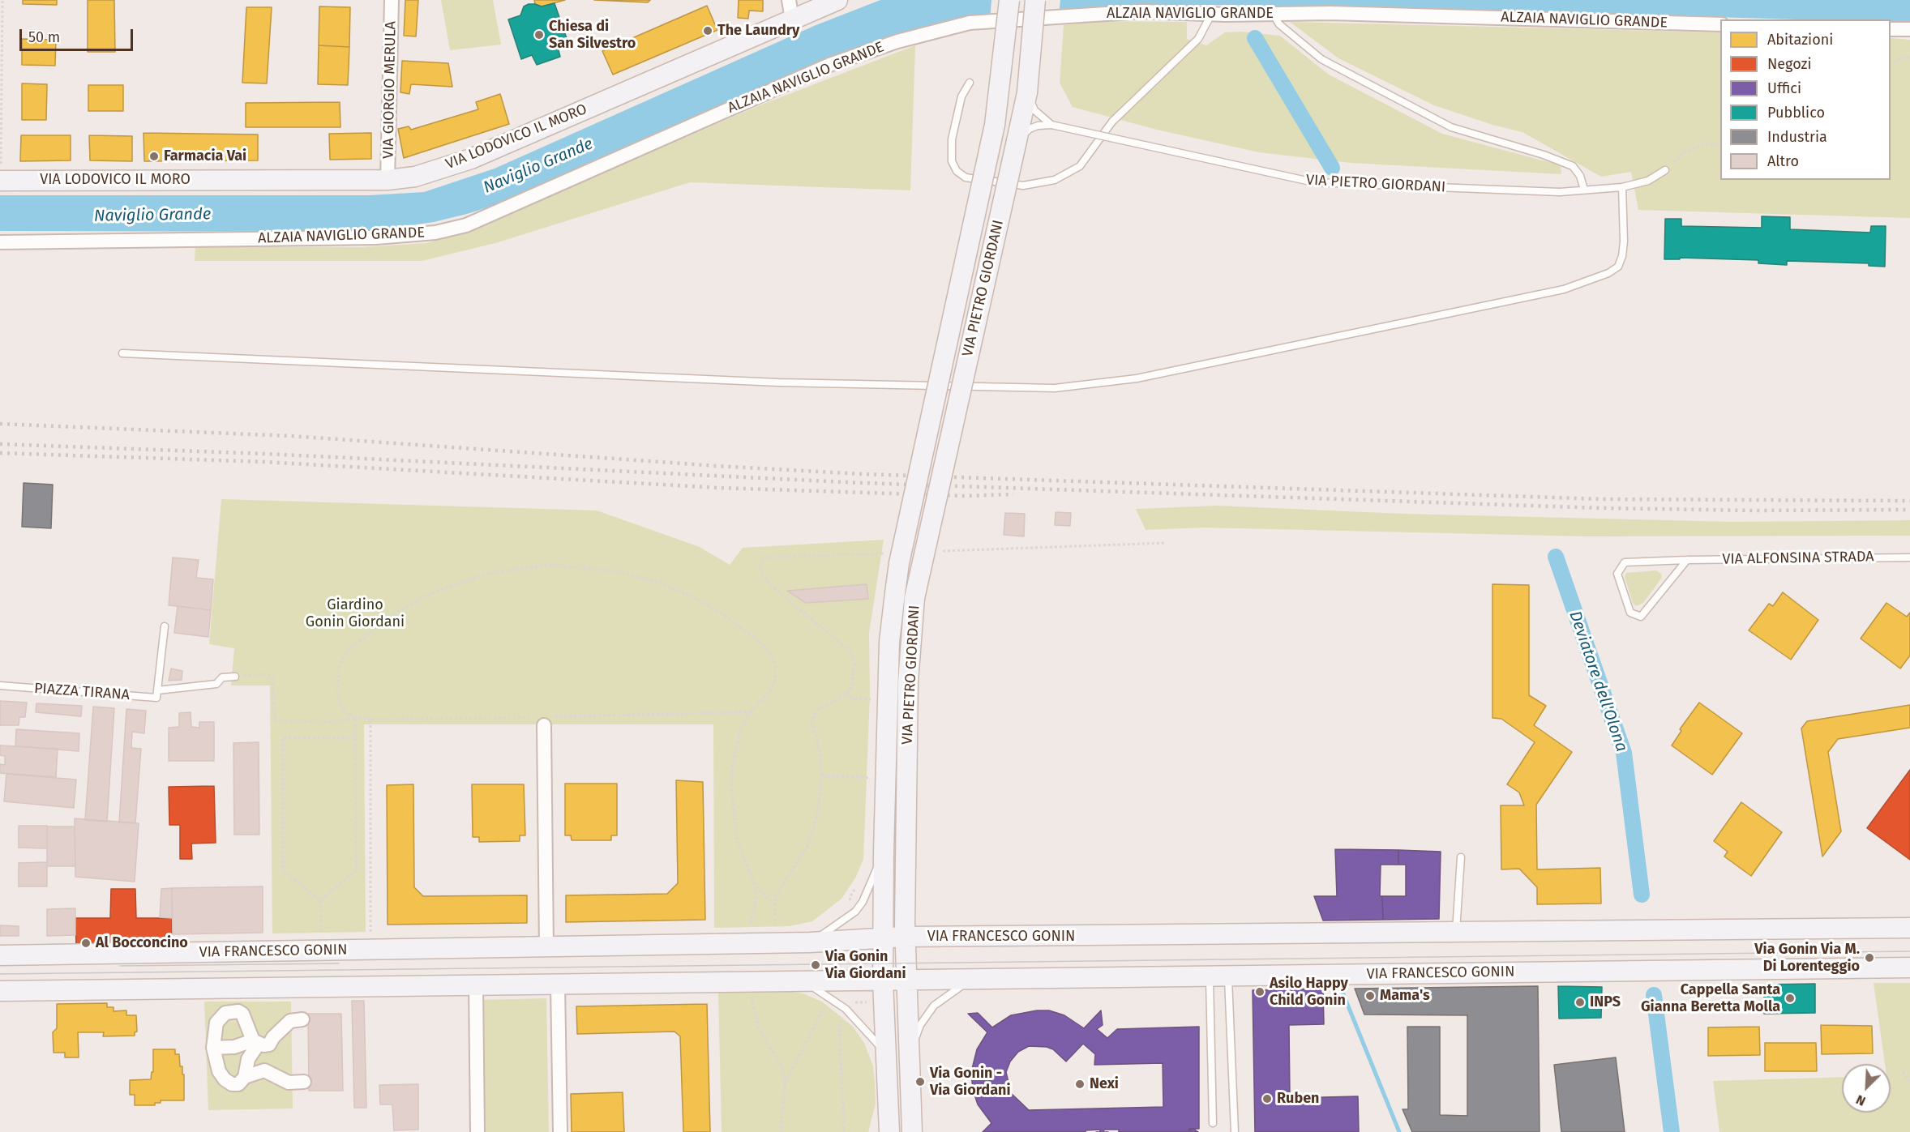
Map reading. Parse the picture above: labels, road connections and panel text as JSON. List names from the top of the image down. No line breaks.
{"streets":{"street":["ALZAIA NAVIGLIO GRANDE","VIA GIORGIO MERULA","VIA LODOVICO IL MORO","VIA PIETRO GIORDANI","VIA FRANCESCO GONIN"],"lane":["VIA ALFONSINA STRADA","PIAZZA TIRANA"]},"crossings":[["VIA GIORGIO MERULA","VIA LODOVICO IL MORO"],["VIA PIETRO GIORDANI","VIA FRANCESCO GONIN"]],"water":["Naviglio Grande","Deviatore dell'Olona"],"parks":["Giardino Gonin Giordani"],"places":["The Laundry","Chiesa di San Silvestro","Farmacia Vai","Al Bocconcino","Via Gonin Via M. Di Lorenteggio","Via Gonin Via Giordani","Asilo Happy Child Gonin","Mama's","Cappella Santa Gianna Beretta Molla","INPS","Via Gonin - Via Giordani","Nexi","Ruben"],"legend":["Abitazioni","Negozi","Uffici","Pubblico","Industria","Altro"],"scale_bar":"50 m","north":"bottom left"}
